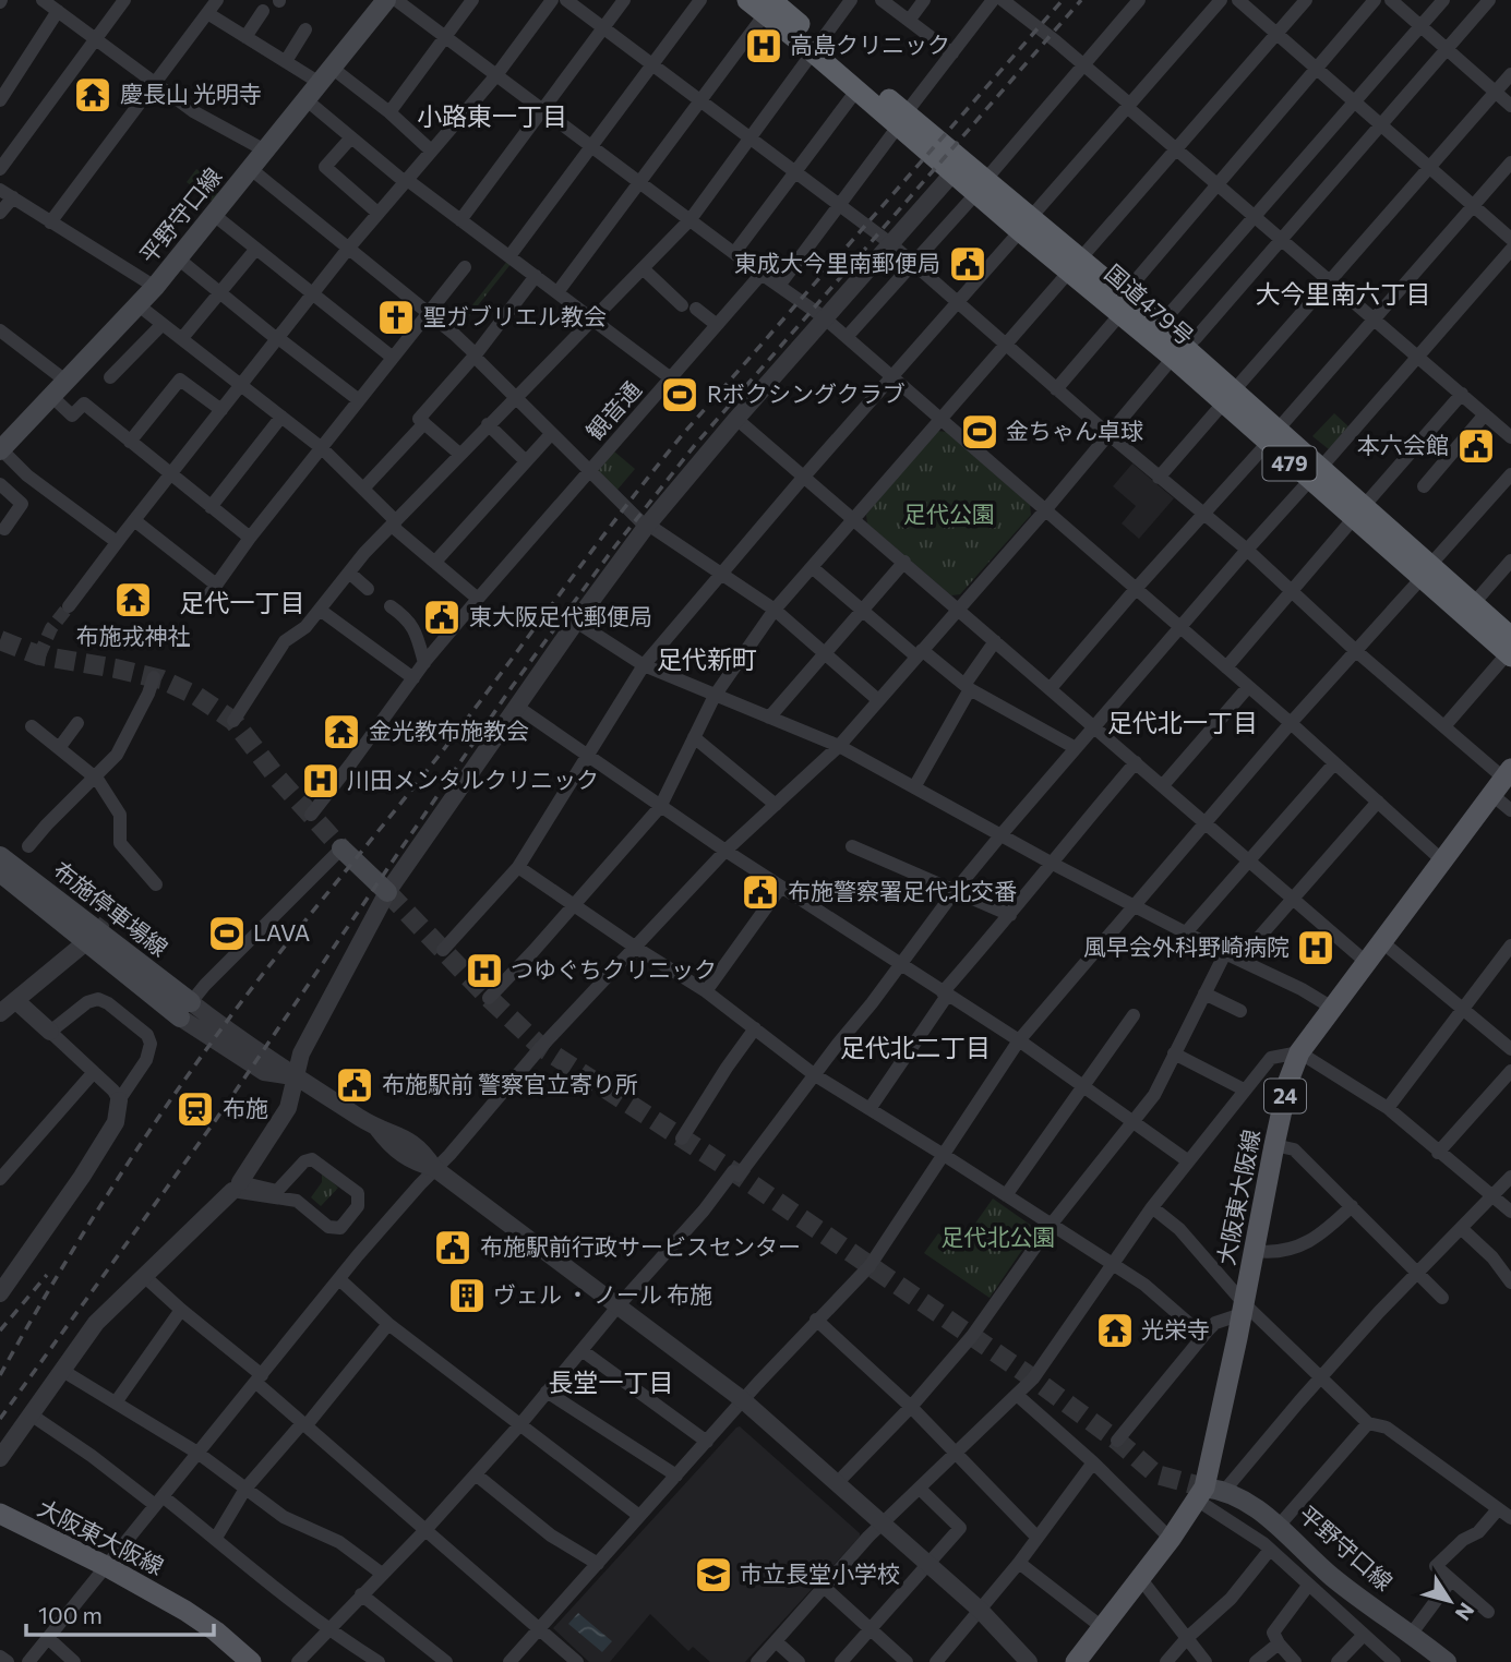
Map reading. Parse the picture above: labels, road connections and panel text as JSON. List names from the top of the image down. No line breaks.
{"streets":{"highway":["国道479号","479"],"main road":["平野守口線","布施停車場線","24","大阪東大阪線"],"street":["観音通"]},"crossings":[["平野守口線","大阪東大阪線"]],"districts":["小路東一丁目","大今里南六丁目","足代一丁目","足代新町","足代北一丁目","足代北二丁目","長堂一丁目"],"parks":["足代公園","足代北公園"],"places":{"hospital":["高島クリニック","川田メンタルクリニック","風早会外科野崎病院","つゆぐちクリニック"],"temple":["慶長山 光明寺","布施戎神社","金光教布施教会","光栄寺"],"public building":["東成大今里南郵便局","本六会館","東大阪足代郵便局","布施警察署足代北交番","布施駅前 警察官立寄り所","布施駅前行政サービスセンター"],"church":["聖ガブリエル教会"],"sports":["Rボクシングクラブ","金ちゃん卓球","LAVA"],"station":["布施"],"building":["ヴェル ・ ノール 布施"],"school or university":["市立長堂小学校"]},"scale_bar":"100 m","north":"bottom right"}
